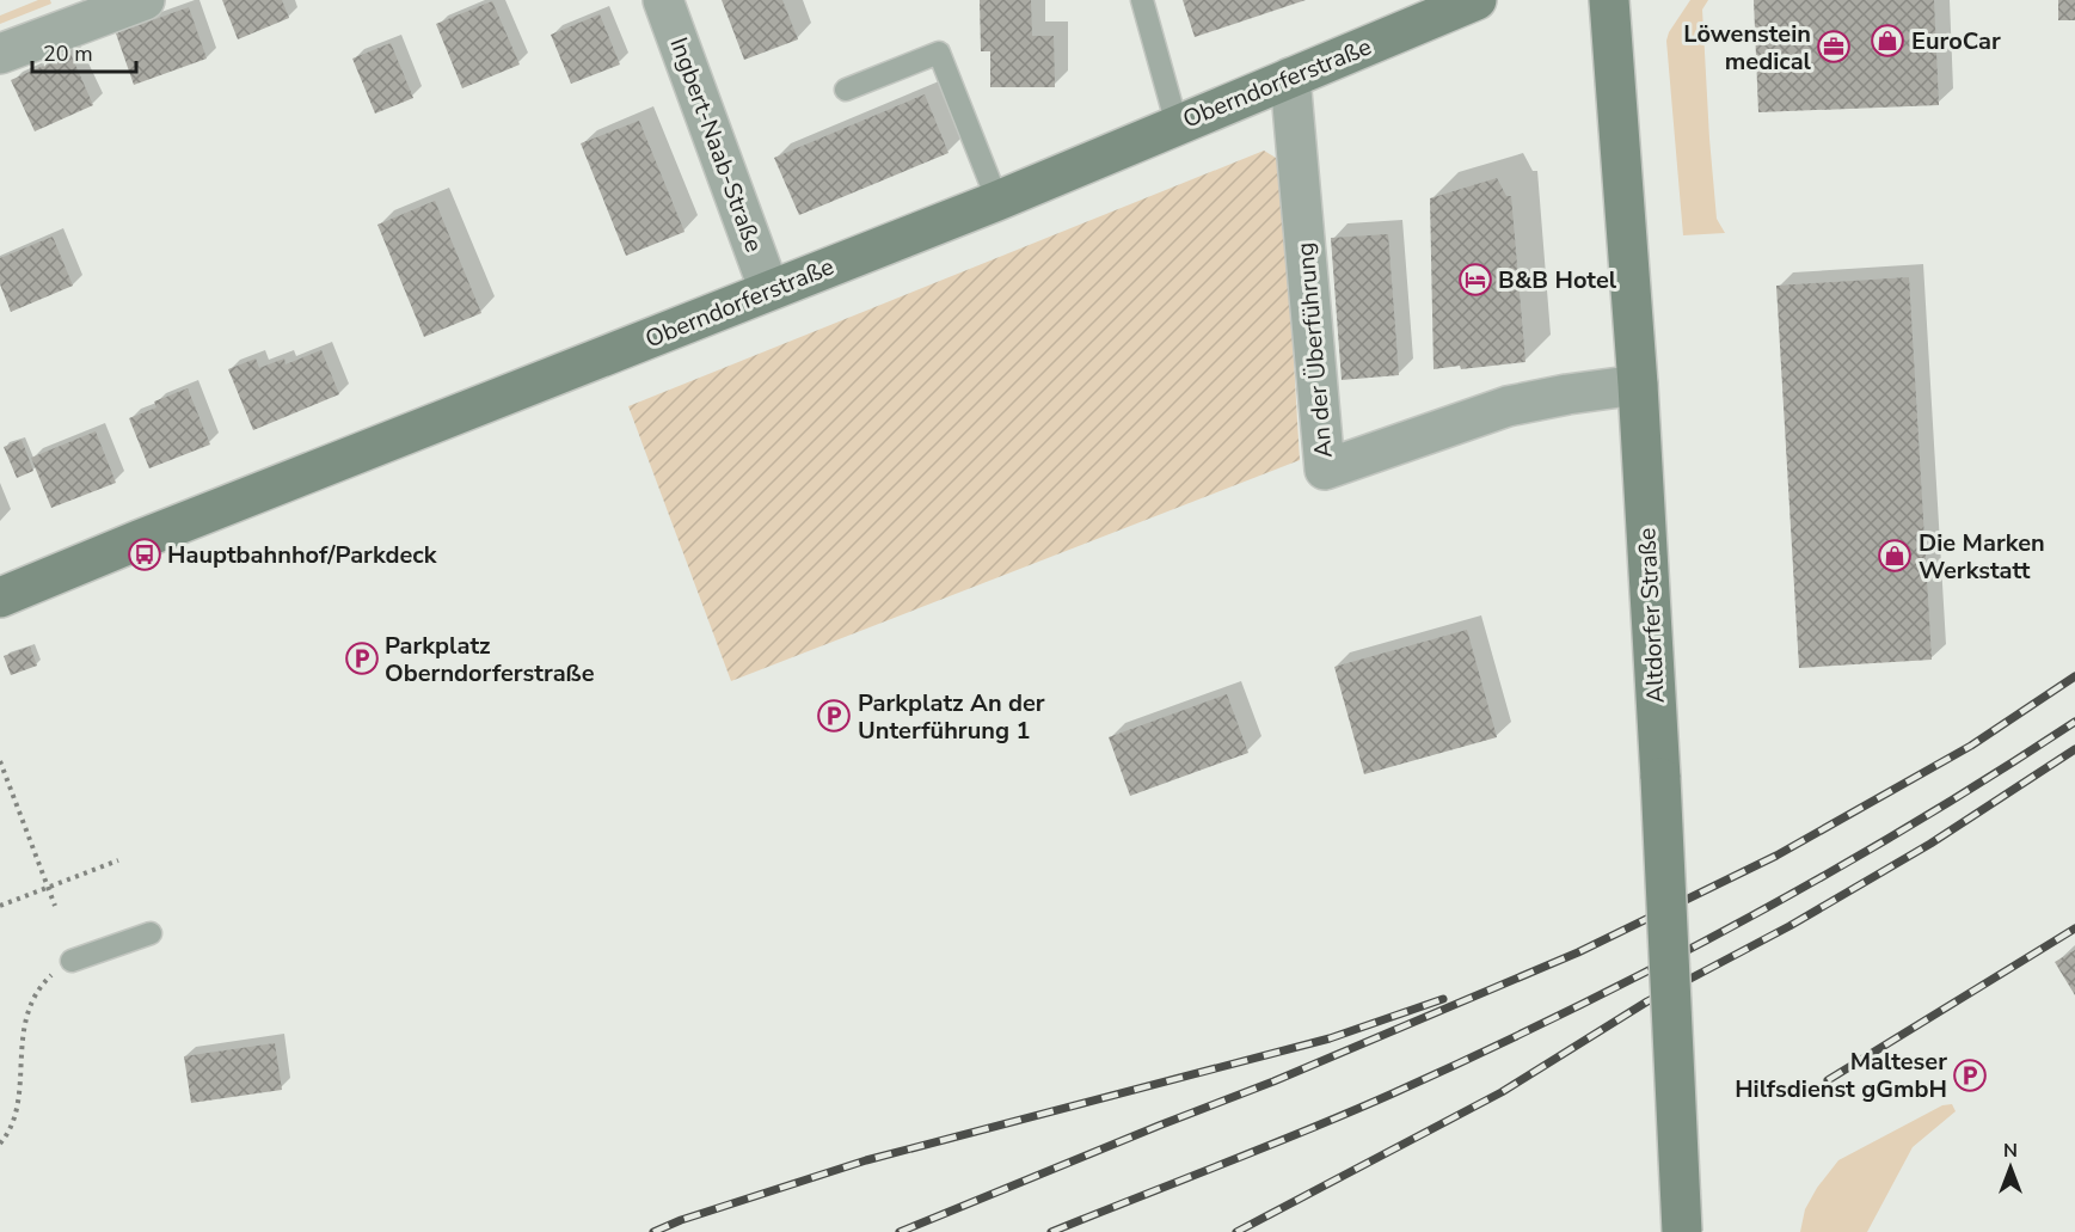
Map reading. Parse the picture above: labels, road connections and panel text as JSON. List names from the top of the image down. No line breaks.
{"streets":{"main road":["Oberndorferstraße","Altdorfer Straße"],"street":["Ingbert-Naab-Straße","An der Überführung"]},"crossings":[["Oberndorferstraße","Ingbert-Naab-Straße"],["Oberndorferstraße","An der Überführung"],["An der Überführung","Altdorfer Straße"]],"places":{"shop":["EuroCar","Die Marken Werkstatt"],"office":["Löwenstein medical"],"hotel":["B&B Hotel"],"bus stop":["Hauptbahnhof/Parkdeck"],"parking":["Parkplatz Oberndorferstraße","Parkplatz An der Unterführung 1","Malteser Hilfsdienst gGmbH"]},"scale_bar":"20 m","north":"top"}
